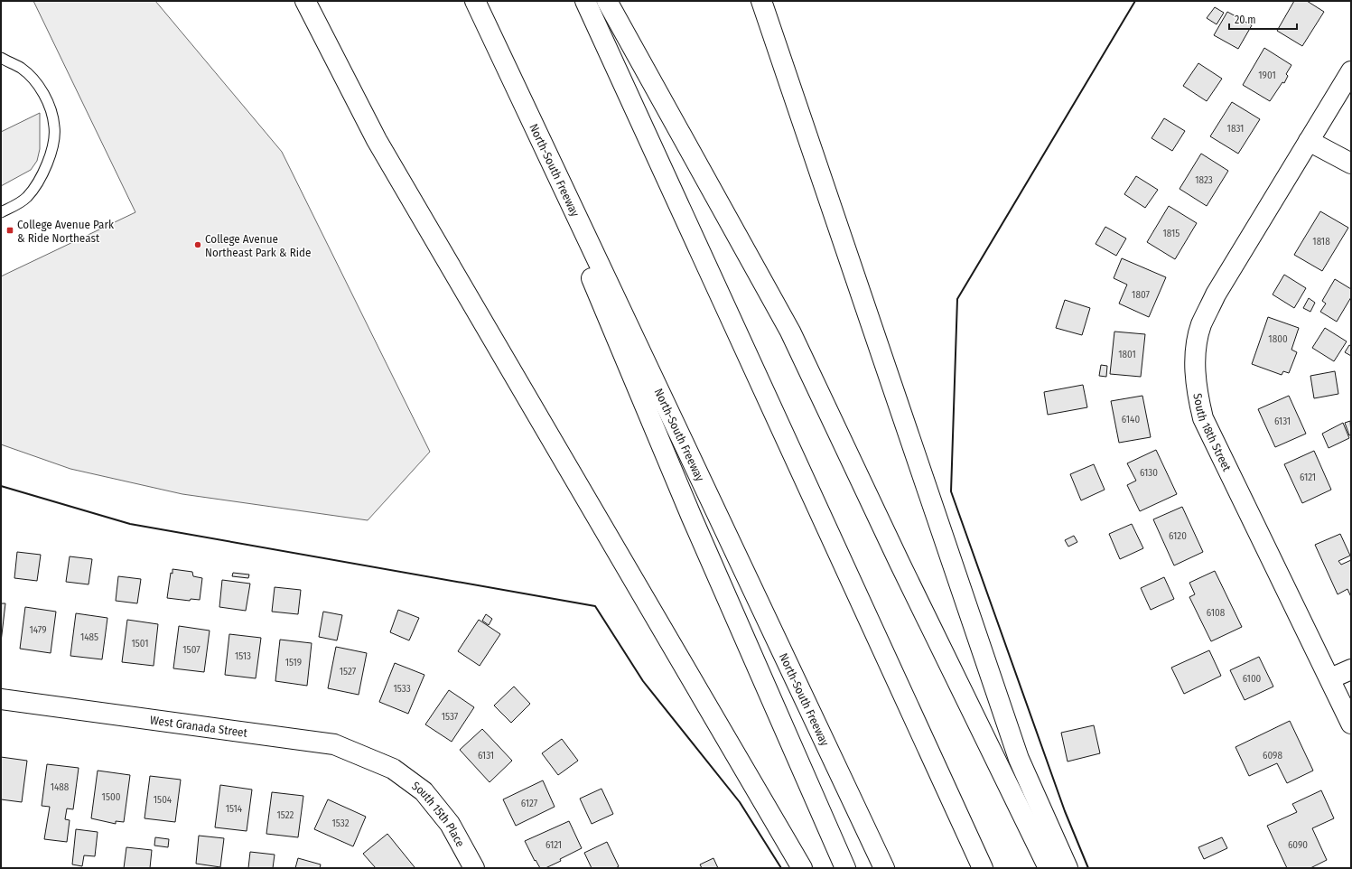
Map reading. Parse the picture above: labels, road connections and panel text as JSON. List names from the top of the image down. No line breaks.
{"streets":{"main road":["North-South Freeway","South 18th Street","West Granada Street","South 15th Place"]},"crossings":[["West Granada Street","South 15th Place"]],"places":{"transit":["College Avenue Park & Ride Northeast"],"other":["College Avenue Northeast Park & Ride"]},"house_numbers":["1901","1831","1823","1815","1818","1807","1800","1801","6140","6131","6130","6121","6120","6108","1479","1485","1501","1507","1513","1519","1527","6100","1533","1537","6131","6098","1488","1500","1504","6127","1514","1522","1532","6121","6090"],"scale_bar":"20 m"}
